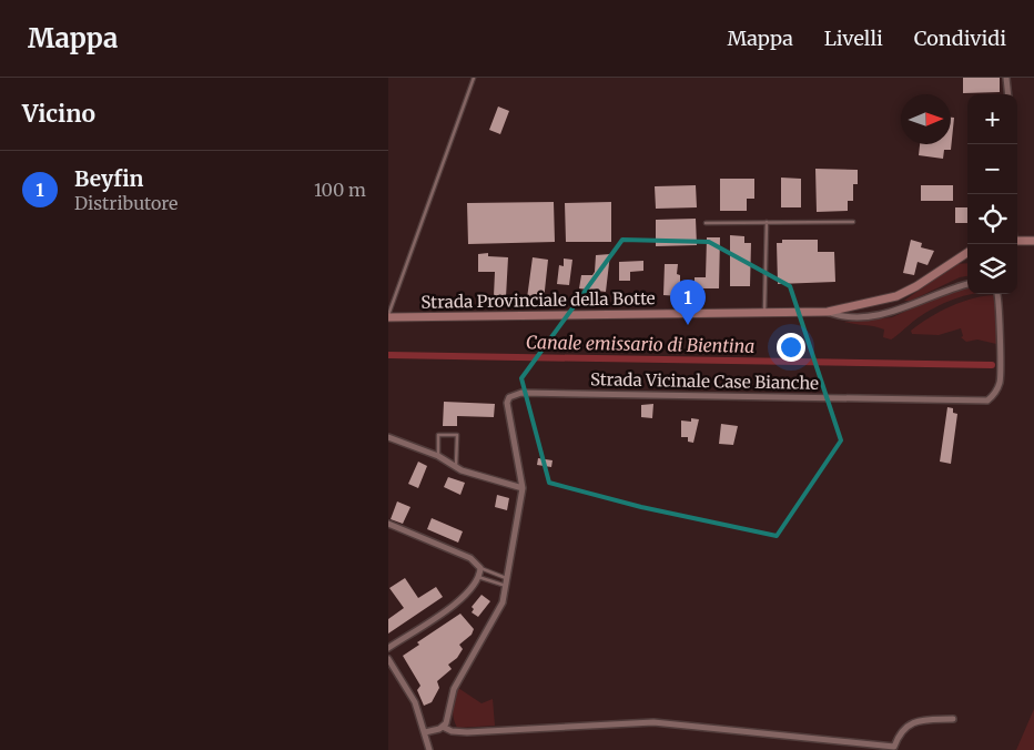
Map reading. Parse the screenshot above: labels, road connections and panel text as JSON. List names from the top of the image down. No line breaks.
{"streets":{"main road":["Strada Provinciale della Botte"],"street":["Strada Vicinale Case Bianche"]},"water":["Canale emissario di Bientina"],"north":"right","page":{"header":"Mappa","nav":["Mappa","Livelli","Condividi"],"heading":"Vicino","map_buttons":["+","−"],"list":[{"mark":"1","name":"Beyfin","note":"Distributore","value":"100 m"}],"pins":"1"}}
